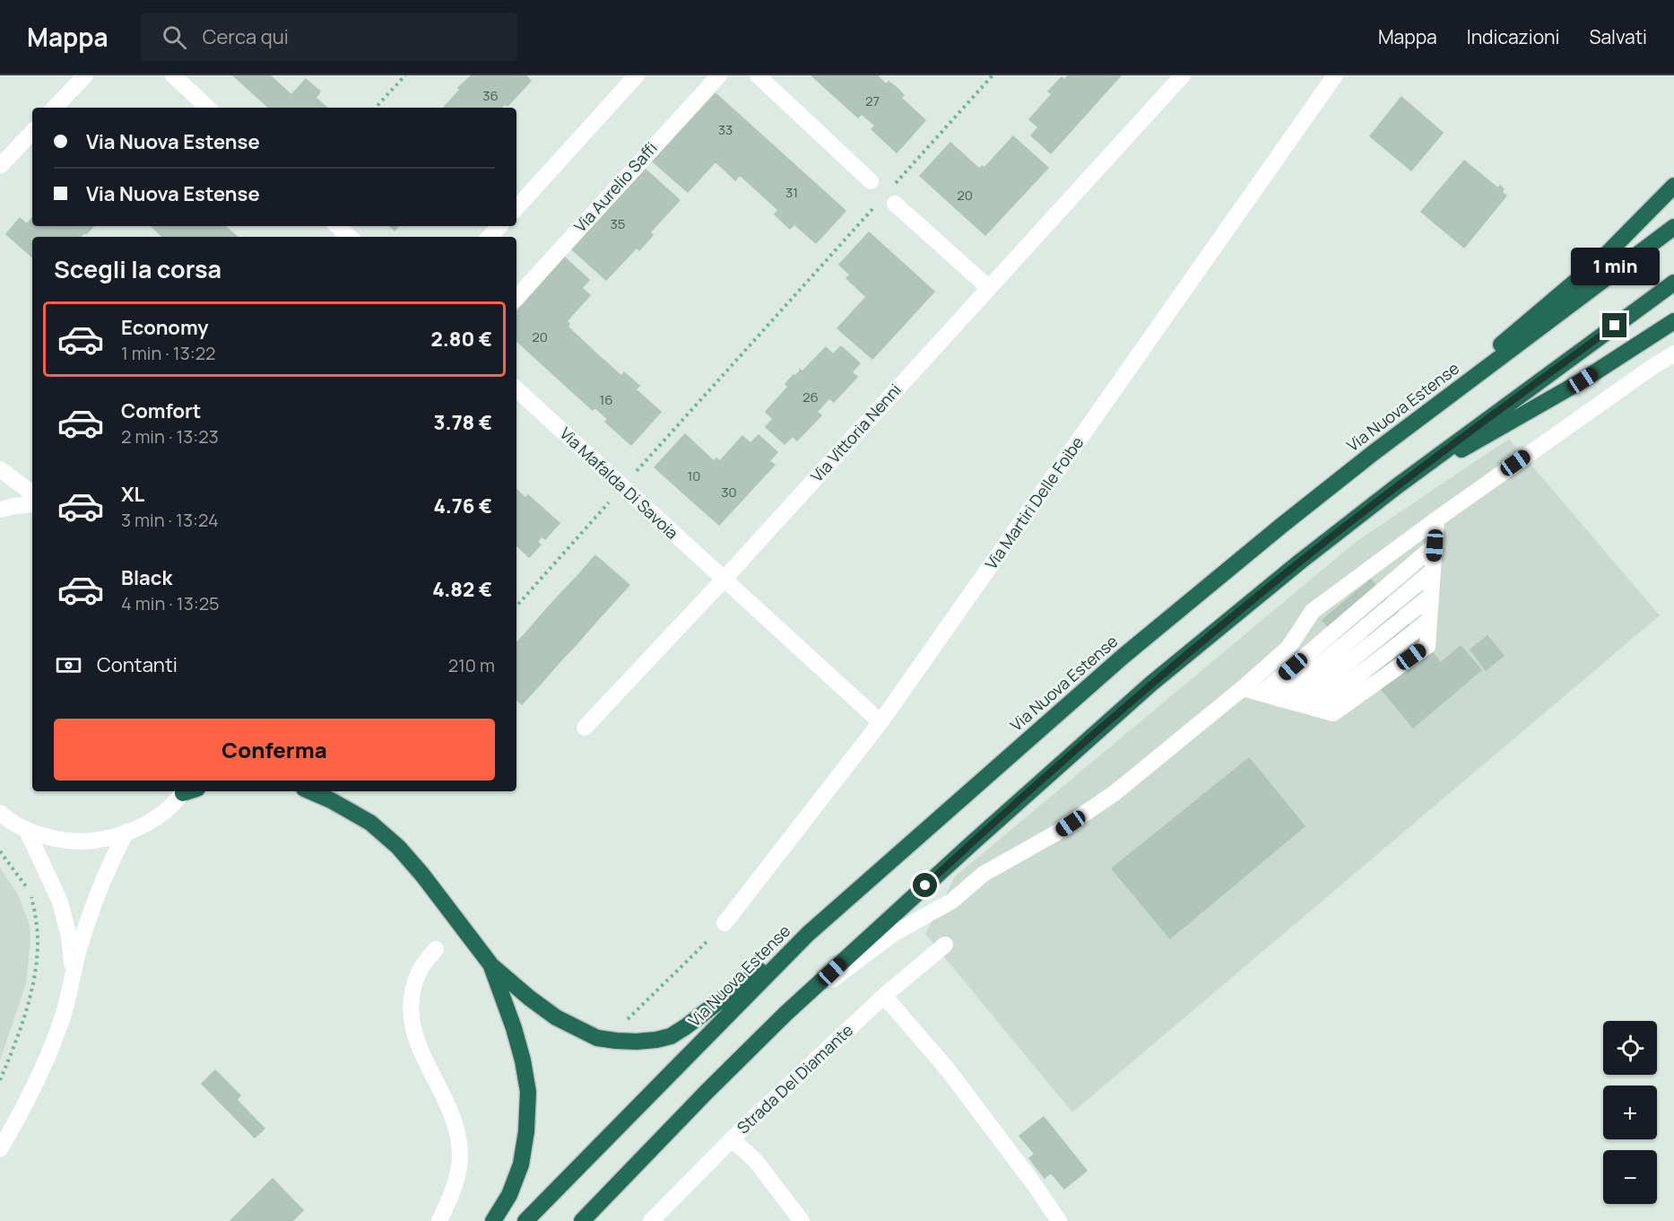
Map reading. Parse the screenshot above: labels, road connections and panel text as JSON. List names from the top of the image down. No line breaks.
{"streets":{"highway":["Via Nuova Estense"],"street":["Via Aurelio Saffi","Via Vittoria Nenni","Via Mafalda Di Savoia","Via Martiri Delle Foibe","Strada Del Diamante"]},"crossings":[["Via Vittoria Nenni","Via Mafalda Di Savoia"],["Via Mafalda Di Savoia","Via Martiri Delle Foibe"]],"house_numbers":["36","27","33","31","20","35","20","26","16","10","30"],"page":{"header":"Mappa","search":"Cerca qui","nav":["Mappa","Indicazioni","Salvati"],"banner":["Via Nuova Estense","Via Nuova Estense"],"heading":"Scegli la corsa","bubble":"1 min","list":[{"name":"Economy","note":"1 min · 13:22","value":"2.80 €"},{"name":"Comfort","note":"2 min · 13:23","value":"3.78 €"},{"name":"XL","note":"3 min · 13:24","value":"4.76 €"},{"name":"Black","note":"4 min · 13:25","value":"4.82 €"}],"pay":["Contanti","210 m"],"buttons":"Conferma","map_buttons":["+","−"]}}
